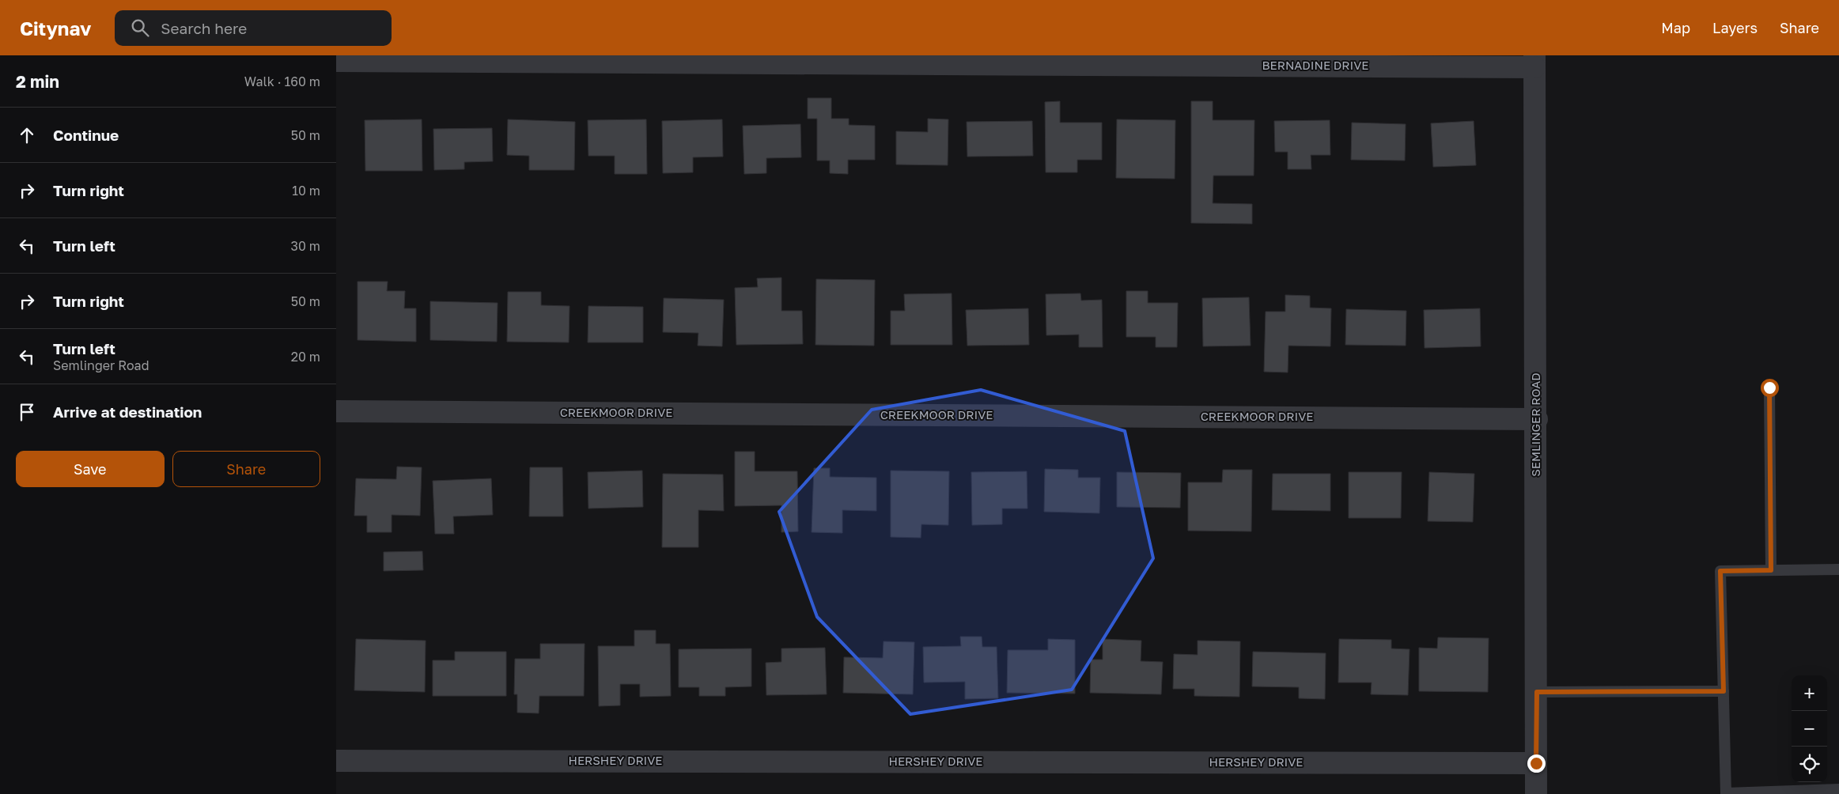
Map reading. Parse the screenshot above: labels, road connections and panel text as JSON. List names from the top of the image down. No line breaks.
{"streets":{"street":["BERNADINE DRIVE","CREEKMOOR DRIVE","SEMLINGER ROAD","HERSHEY DRIVE"]},"crossings":[["BERNADINE DRIVE","SEMLINGER ROAD"],["CREEKMOOR DRIVE","SEMLINGER ROAD"],["SEMLINGER ROAD","HERSHEY DRIVE"]],"page":{"header":"Citynav","search":"Search here","nav":["Map","Layers","Share"],"heading":["2 min","Walk · 160 m"],"list":[["Continue","50 m"],["Turn right","10 m"],["Turn left","30 m"],["Turn right","50 m"],["Turn left","Semlinger Road","20 m"],"Arrive at destination"],"buttons":["Save","Share"],"map_buttons":["+","−"]}}
